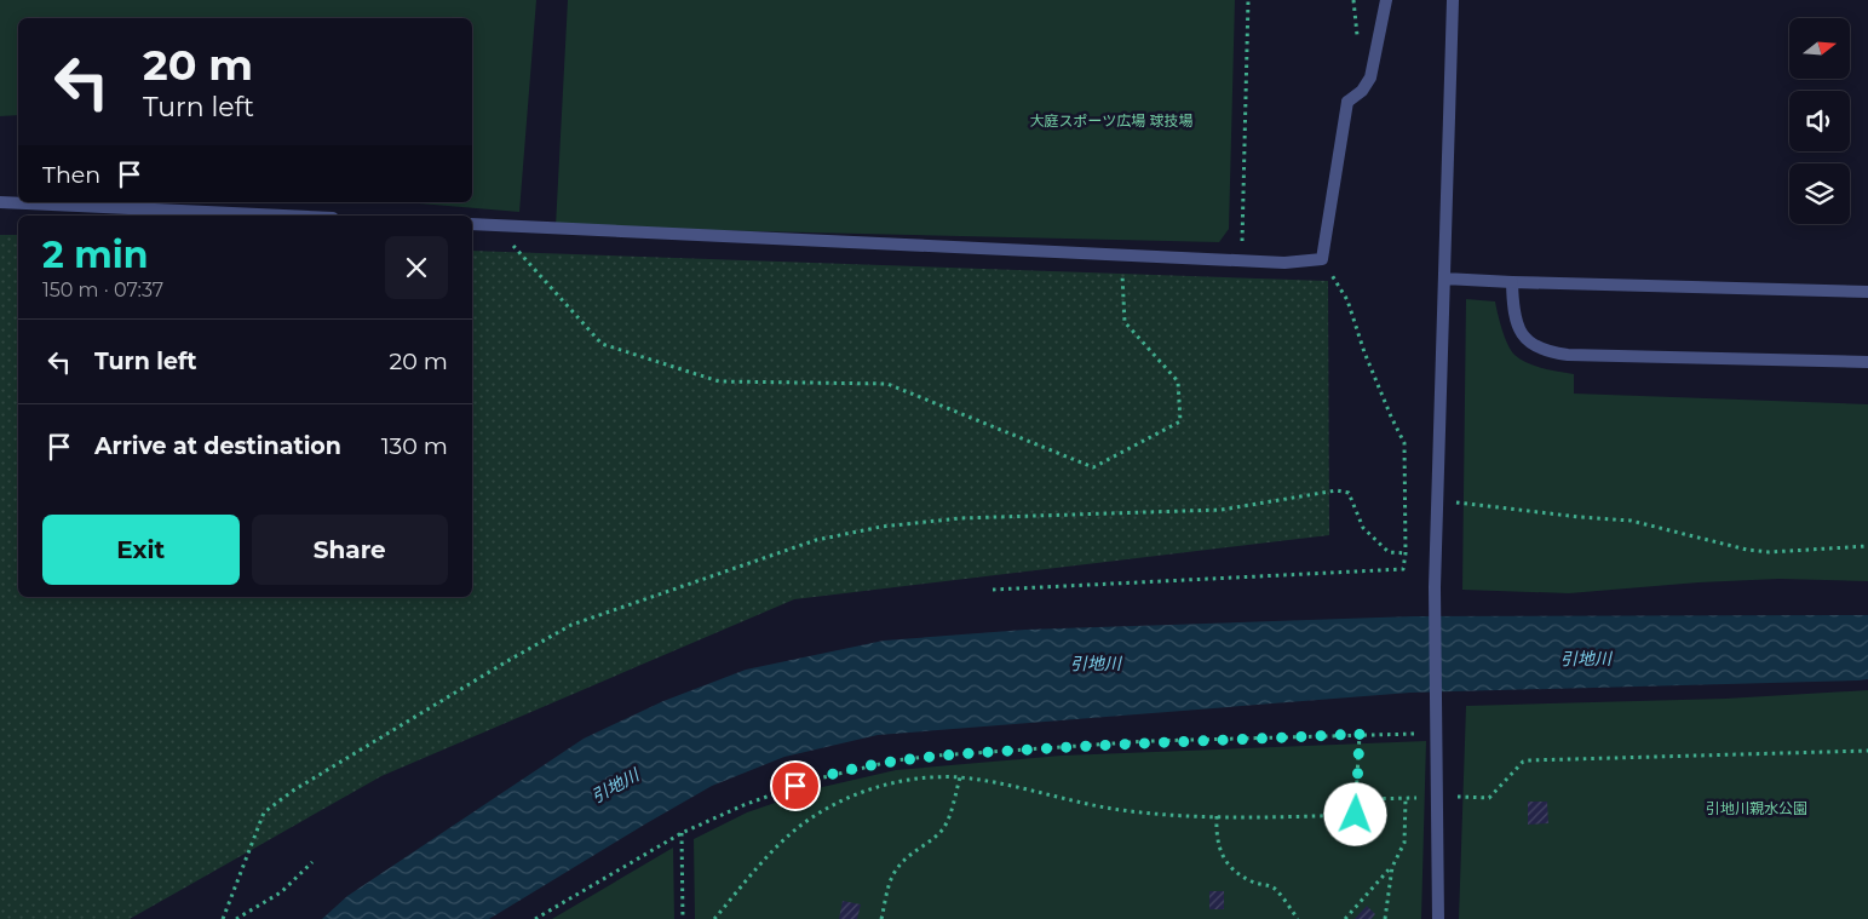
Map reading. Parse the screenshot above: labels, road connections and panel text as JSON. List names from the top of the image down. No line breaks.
{"water":["引地川"],"parks":["大庭スポーツ広場 球技場","引地川親水公園"],"north":"right","page":{"turn":["20 m","Turn left"],"then":"Then","heading":["2 min","150 m · 07:37"],"list":[{"name":"Turn left","value":"20 m"},{"name":"Arrive at destination","value":"130 m"}],"buttons":["Exit","Share"]}}
